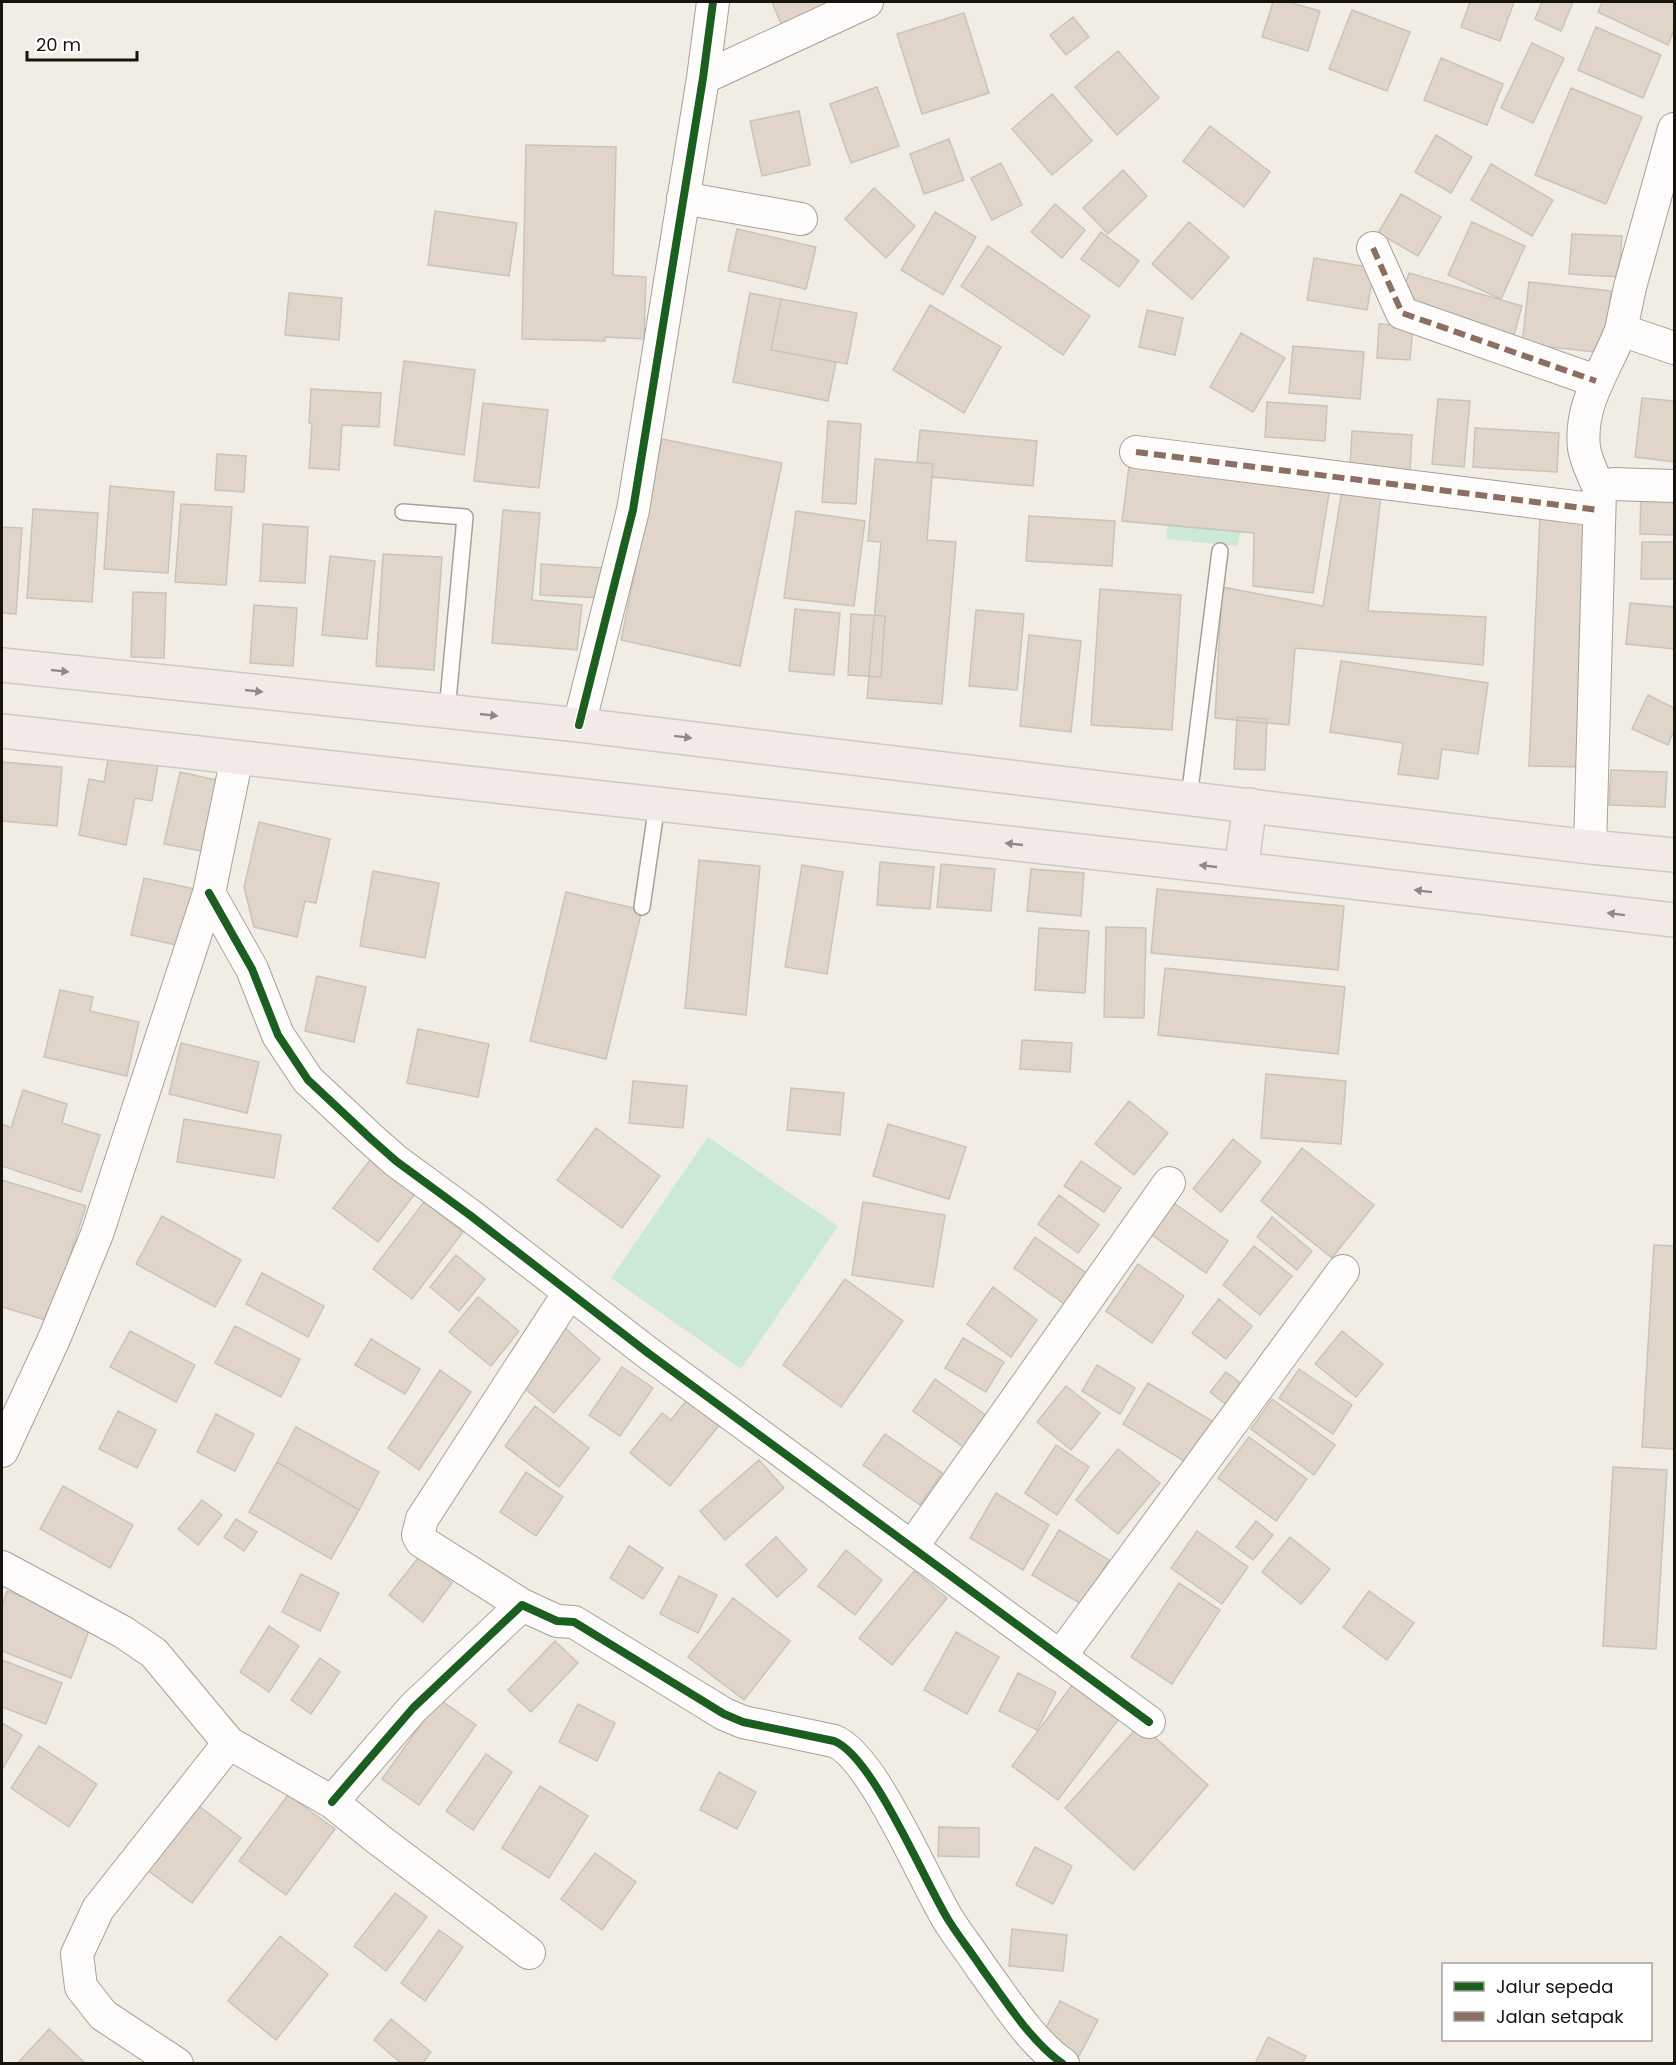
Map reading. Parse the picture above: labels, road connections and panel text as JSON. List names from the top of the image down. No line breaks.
{"legend":["Jalur sepeda","Jalan setapak"],"scale_bar":"20 m"}
